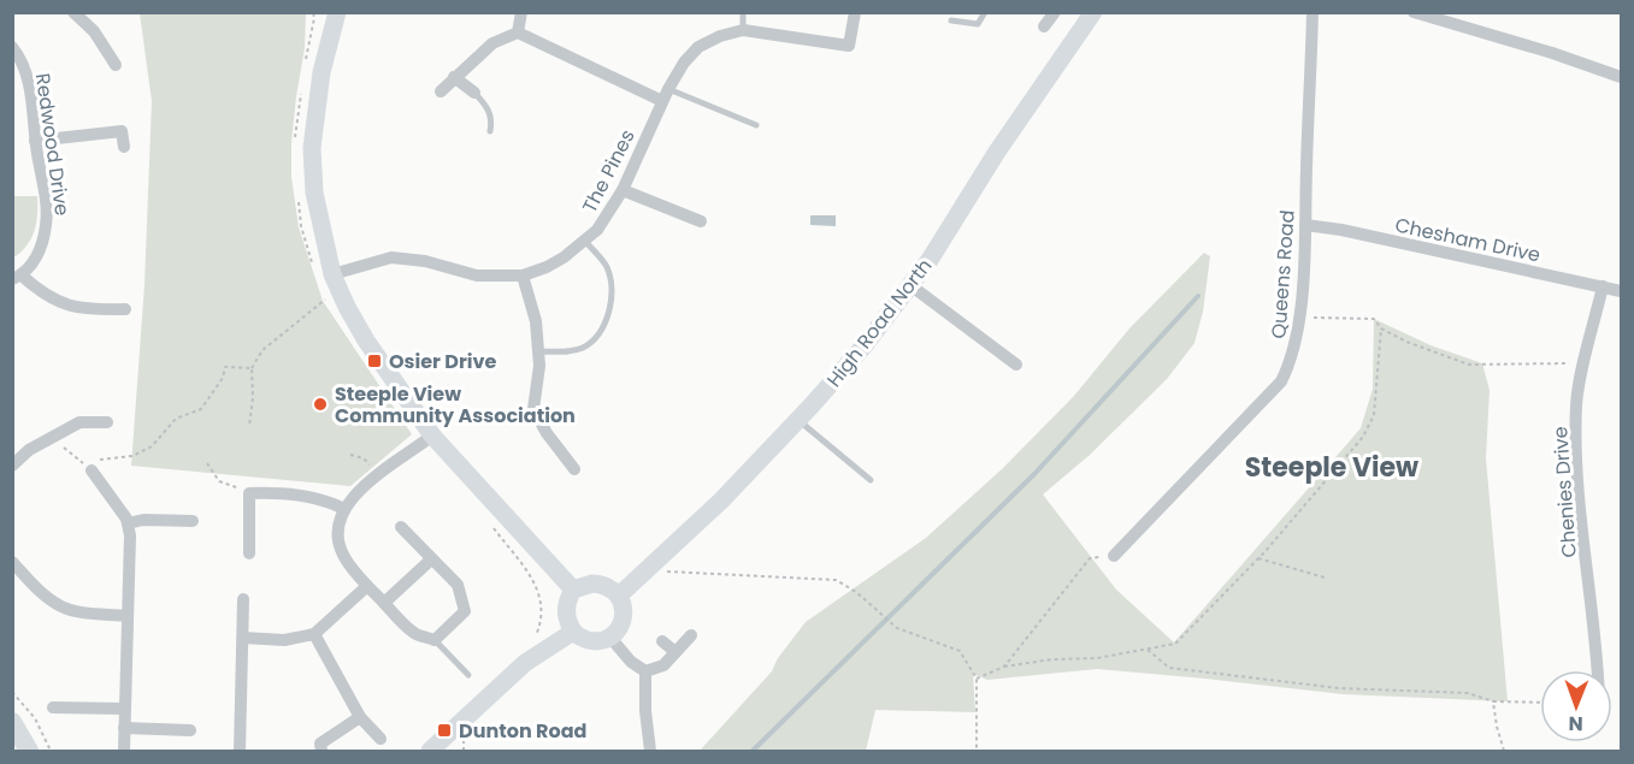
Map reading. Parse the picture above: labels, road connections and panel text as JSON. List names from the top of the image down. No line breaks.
{"streets":{"street":["Redwood Drive","The Pines","Chesham Drive","Queens Road","High Road North","Chenies Drive"]},"crossings":[["Chesham Drive","Queens Road"],["Chesham Drive","Chenies Drive"]],"districts":["Steeple View"],"places":{"transit":["Osier Drive","Dunton Road"],"other":["Steeple View Community Association"]},"north":"bottom"}
